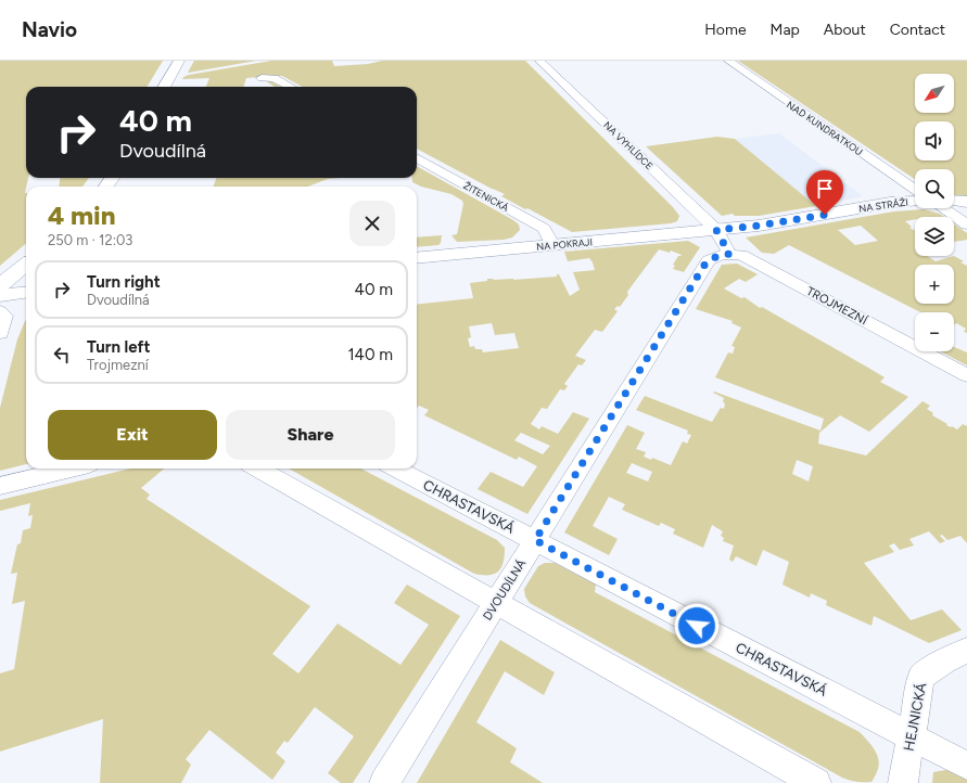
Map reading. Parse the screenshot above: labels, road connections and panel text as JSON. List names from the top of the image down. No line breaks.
{"streets":{"street":["NAD KUNDRATKOU","NA VYHLÍDCE","ŽITENICKÁ","NA STRÁŽI","NA POKRAJI","TROJMEZNÍ","CHRASTAVSKÁ","DVOUDÍLNÁ","HEJNICKÁ"]},"crossings":[["NA VYHLÍDCE","NA STRÁŽI"],["NA VYHLÍDCE","NA POKRAJI"],["ŽITENICKÁ","NA POKRAJI"],["NA STRÁŽI","NA POKRAJI"],["TROJMEZNÍ","DVOUDÍLNÁ"],["CHRASTAVSKÁ","DVOUDÍLNÁ"],["CHRASTAVSKÁ","HEJNICKÁ"]],"north":"bottom left","page":{"header":"Navio","nav":["Home","Map","About","Contact"],"map_buttons":["+","−"],"turn":["40 m","Dvoudílná"],"heading":["4 min","250 m · 12:03"],"list":[{"name":"Turn right","note":"Dvoudílná","value":"40 m"},{"name":"Turn left","note":"Trojmezní","value":"140 m"}],"buttons":["Exit","Share"]}}
